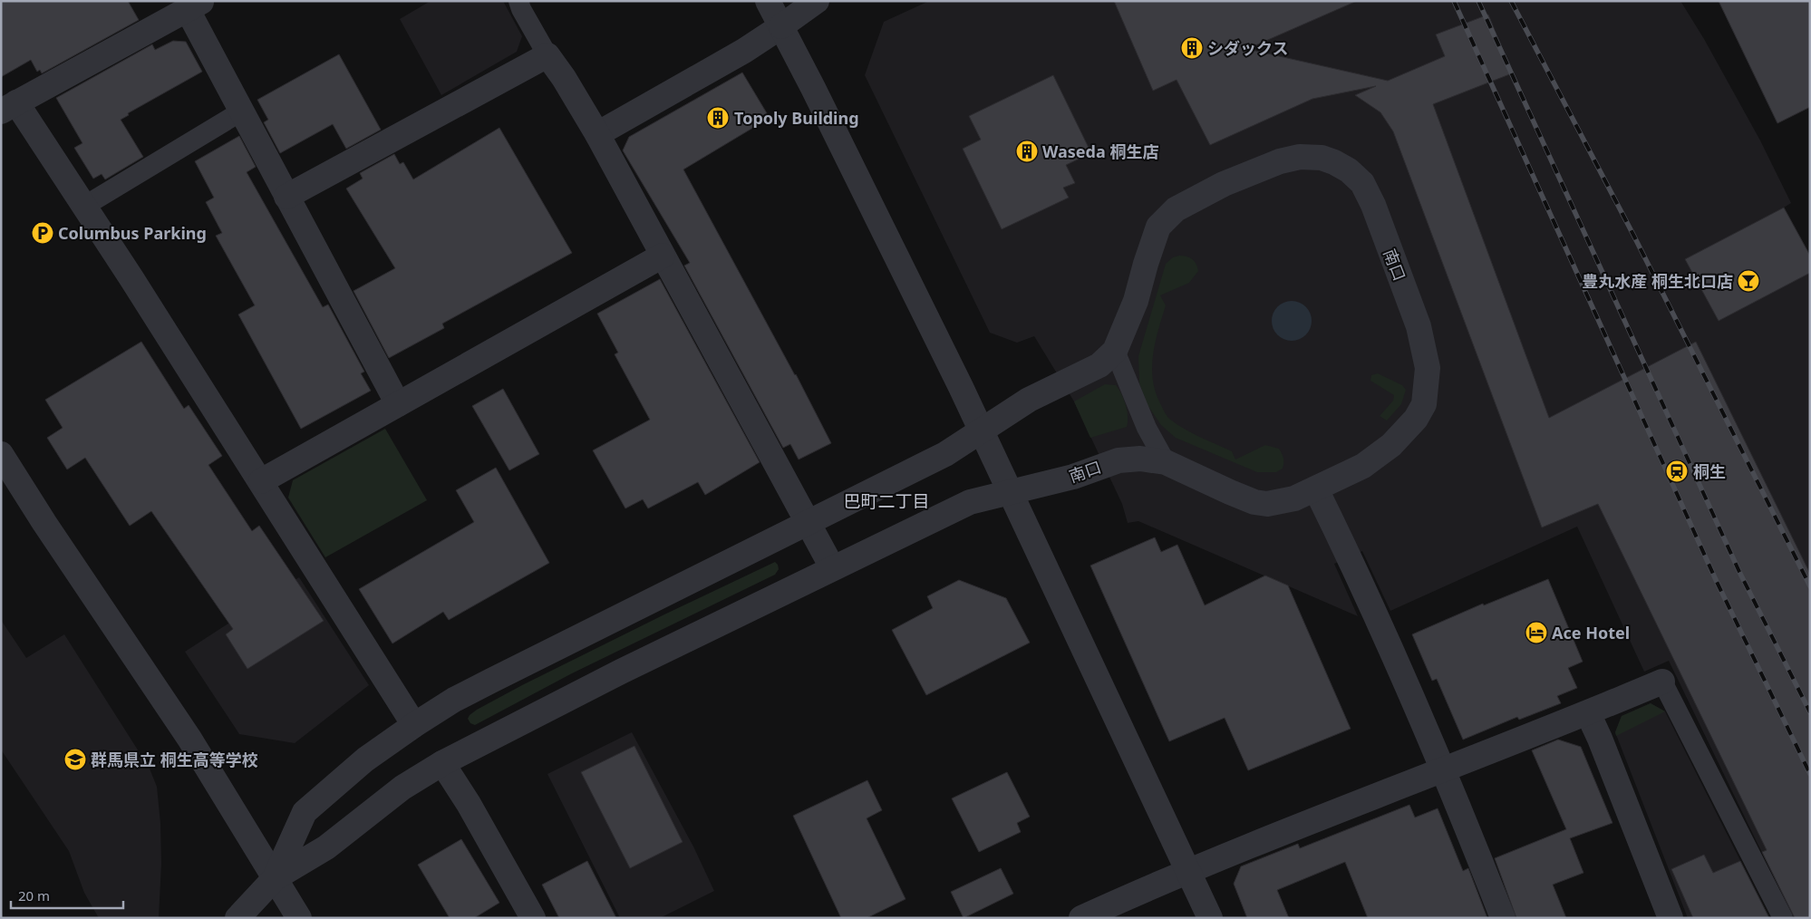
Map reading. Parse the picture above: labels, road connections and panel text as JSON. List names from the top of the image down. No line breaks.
{"streets":{"street":["南口"]},"districts":["巴町二丁目"],"places":{"building":["シダックス","Topoly Building","Waseda 桐生店"],"parking":["Columbus Parking"],"bar":["豊丸水産 桐生北口店"],"station":["桐生"],"hotel":["Ace Hotel"],"school or university":["群馬県立 桐生高等学校"]},"scale_bar":"20 m"}
